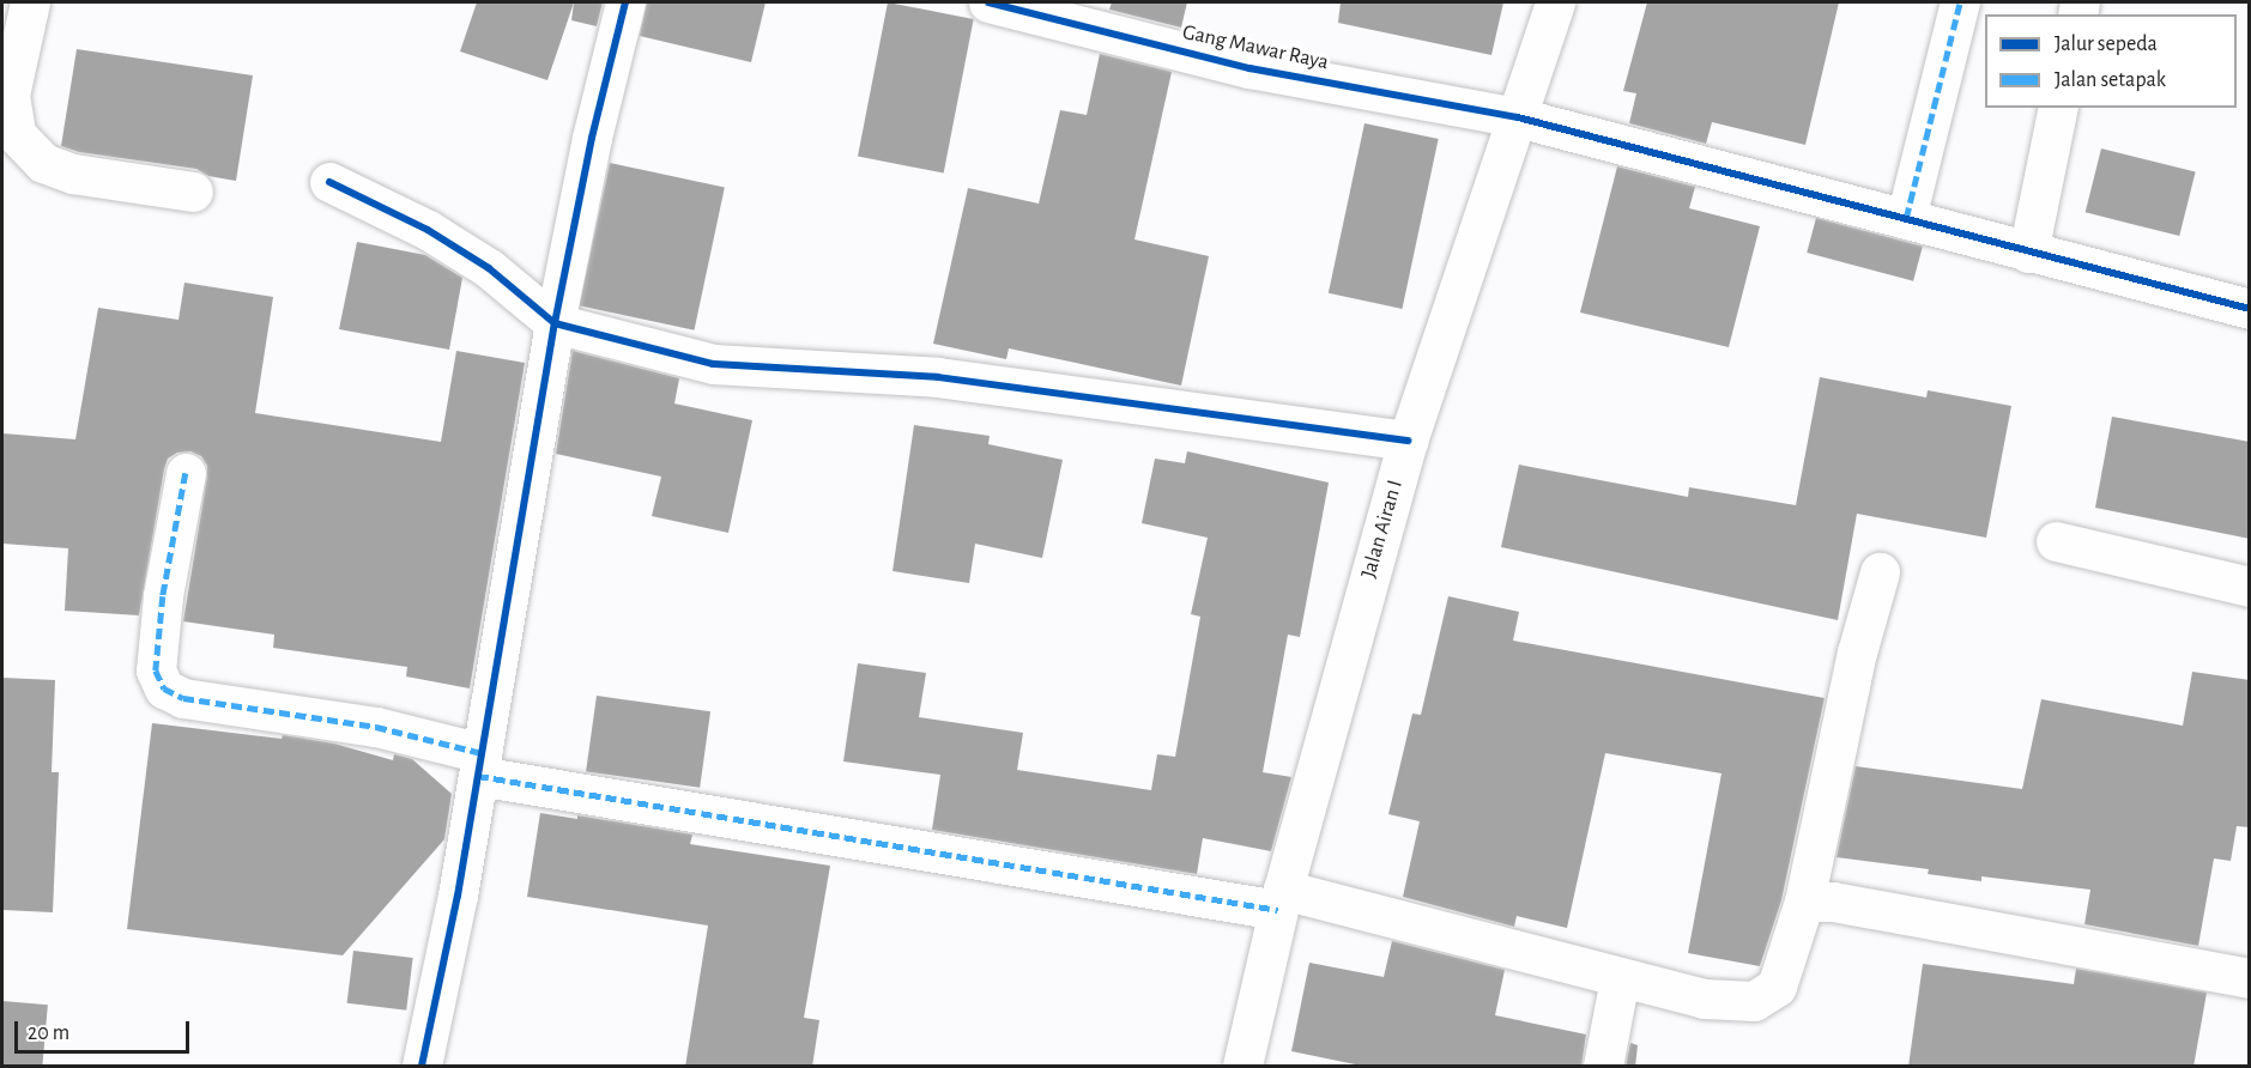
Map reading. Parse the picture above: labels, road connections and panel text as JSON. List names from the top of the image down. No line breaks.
{"streets":{"street":["Gang Mawar Raya","Jalan Airan I"]},"crossings":[["Gang Mawar Raya","Jalan Airan I"]],"legend":["Jalur sepeda","Jalan setapak"],"scale_bar":"20 m"}
